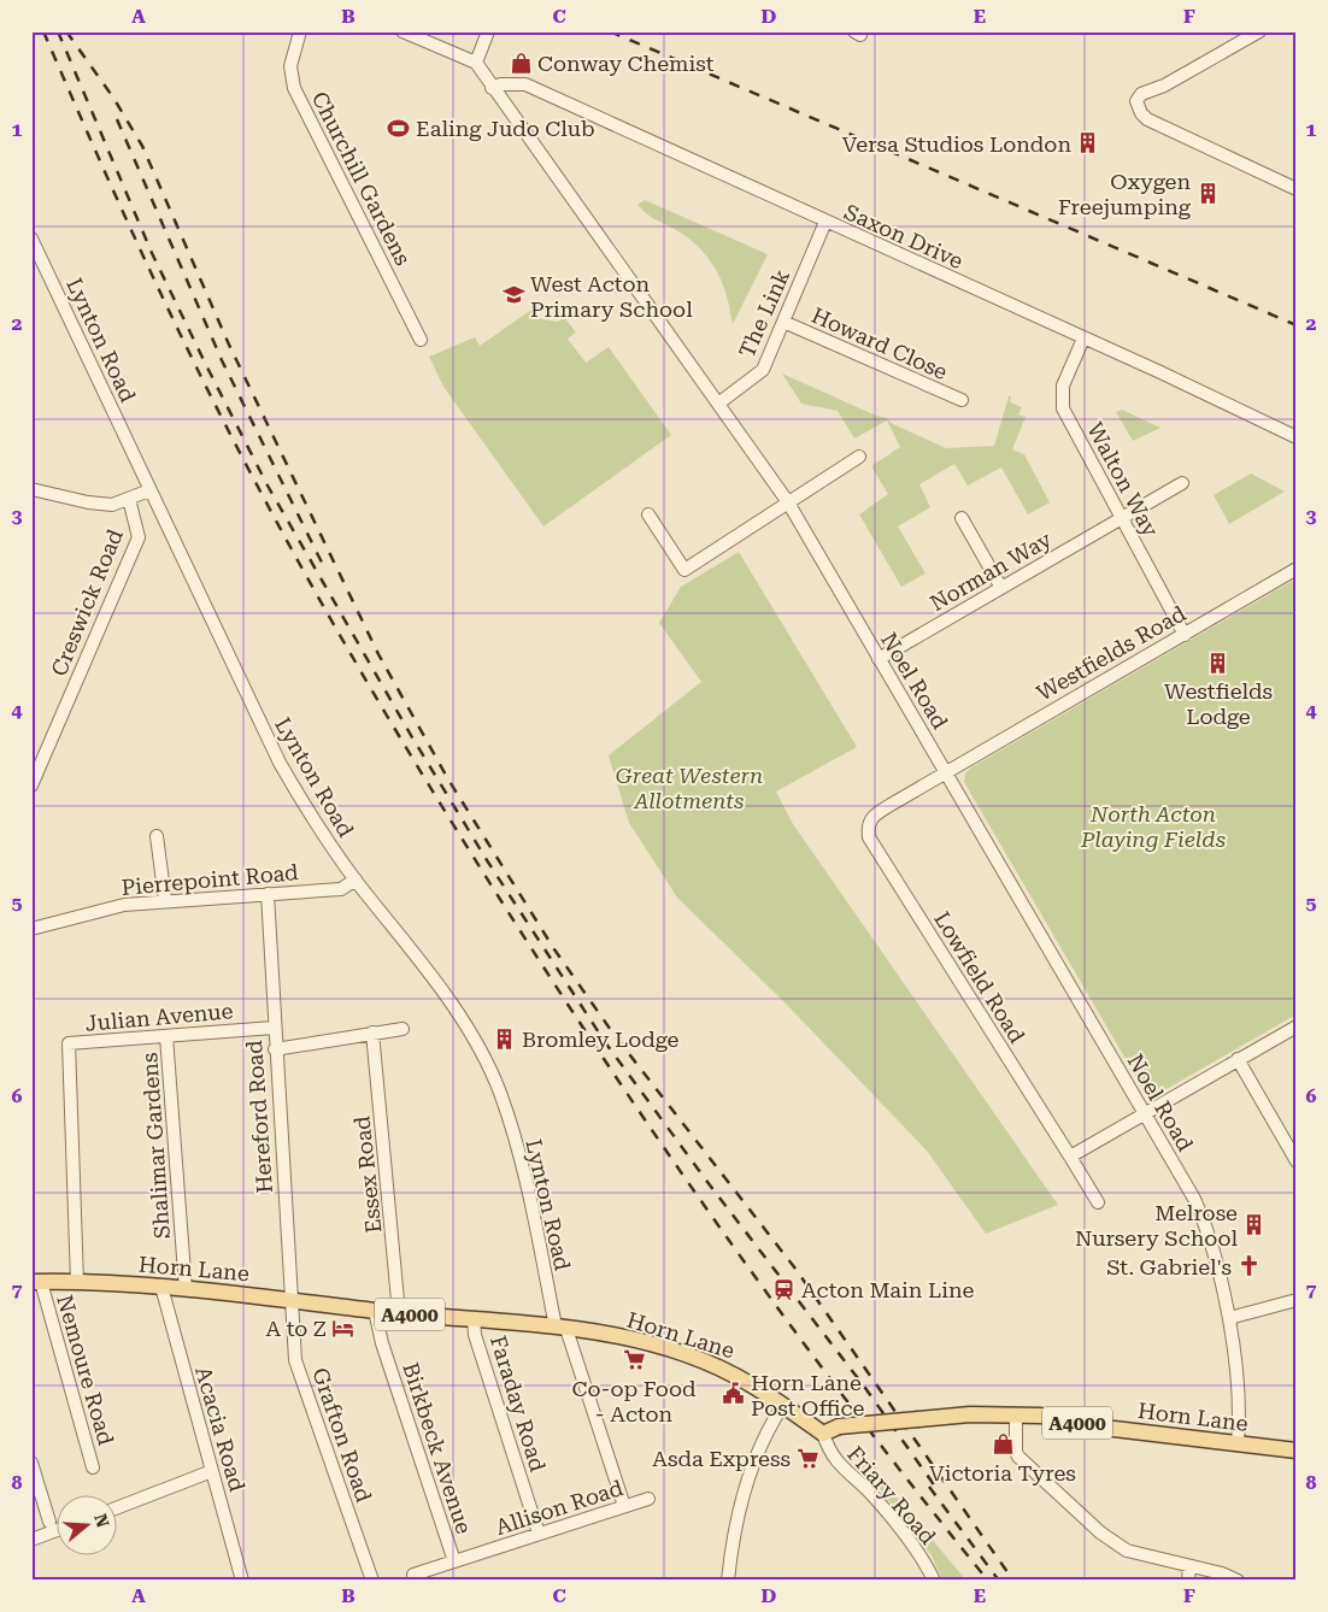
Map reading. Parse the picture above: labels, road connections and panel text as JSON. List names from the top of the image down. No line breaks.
{"streets":{"main road":["Horn Lane","A4000"],"street":["Churchill Gardens","Saxon Drive","The Link","Lynton Road","Howard Close","Walton Way","Norman Way","Creswick Road","Westfields Road","Noel Road","Pierrepoint Road","Lowfield Road","Julian Avenue","Hereford Road","Shalimar Gardens","Essex Road","Nemoure Road","Faraday Road","Acacia Road","Grafton Road","Birkbeck Avenue","Friary Road","Allison Road"]},"crossings":[["Saxon Drive","The Link"],["Saxon Drive","Walton Way"],["Saxon Drive","Noel Road"],["The Link","Howard Close"],["The Link","Noel Road"],["Lynton Road","Pierrepoint Road"],["Lynton Road","Horn Lane"],["Lynton Road","Allison Road"],["Walton Way","Norman Way"],["Walton Way","Westfields Road"],["Norman Way","Noel Road"],["Westfields Road","Noel Road"],["Westfields Road","Lowfield Road"],["Noel Road","Lowfield Road"],["Noel Road","Horn Lane"],["Pierrepoint Road","Hereford Road"],["Julian Avenue","Hereford Road"],["Julian Avenue","Shalimar Gardens"],["Julian Avenue","Horn Lane"],["Hereford Road","Horn Lane"],["Hereford Road","Grafton Road"],["Shalimar Gardens","Horn Lane"],["Essex Road","Horn Lane"],["Horn Lane","Nemoure Road"],["Horn Lane","Faraday Road"],["Horn Lane","Acacia Road"],["Horn Lane","Grafton Road"],["Horn Lane","Birkbeck Avenue"],["Horn Lane","Friary Road"],["Faraday Road","Allison Road"],["Birkbeck Avenue","Allison Road"]],"parks":["Great Western Allotments","North Acton Playing Fields"],"places":{"shop":["Conway Chemist","Victoria Tyres"],"sports":["Ealing Judo Club"],"building":["Versa Studios London","Oxygen Freejumping","Westfields Lodge","Bromley Lodge","Melrose Nursery School"],"school or university":["West Acton Primary School"],"church":["St. Gabriel's"],"station":["Acton Main Line"],"hotel":["A to Z"],"supermarket":["Co-op Food - Acton","Asda Express"],"public building":["Horn Lane Post Office"]},"north":"right","grid":{"columns":["A","B","C","D","E","F"],"rows":["1","2","3","4","5","6","7","8"]}}
